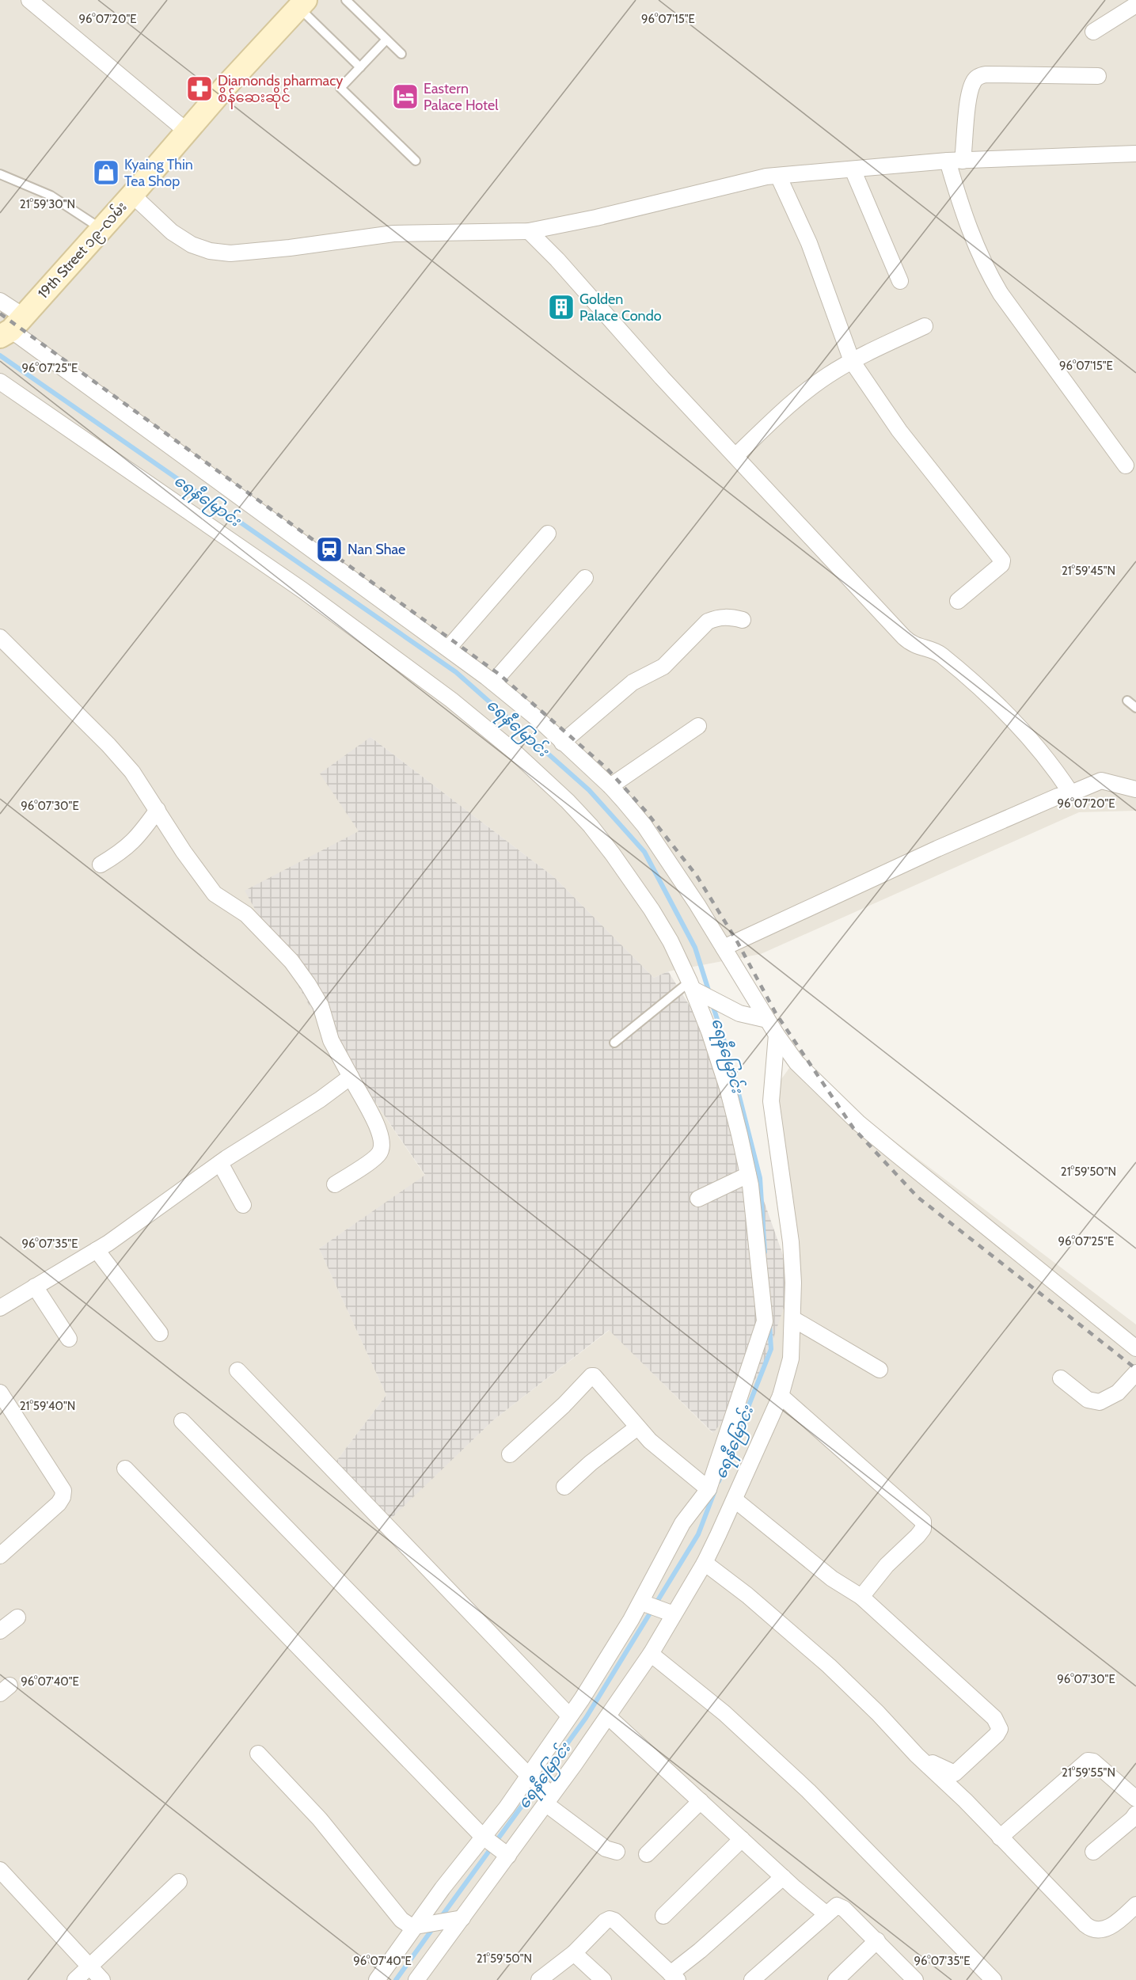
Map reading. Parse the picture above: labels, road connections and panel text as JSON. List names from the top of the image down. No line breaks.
{"streets":{"street":["19th Street ၁၉−လမ်း"]},"water":["ရေနီမြောင်း"],"places":{"pharmacy":["Diamonds pharmacy စိန်ဆေးဆိုင်"],"hotel":["Eastern Palace Hotel"],"shop":["Kyaing Thin Tea Shop"],"building":["Golden Palace Condo"],"station":["Nan Shae"]},"coordinates":["96°07'20\"E","96°07'15\"E","21°59'30\"N","96°07'25\"E","21°59'45\"N","96°07'30\"E","21°59'50\"N","96°07'35\"E","21°59'40\"N","96°07'40\"E","21°59'55\"N"]}
